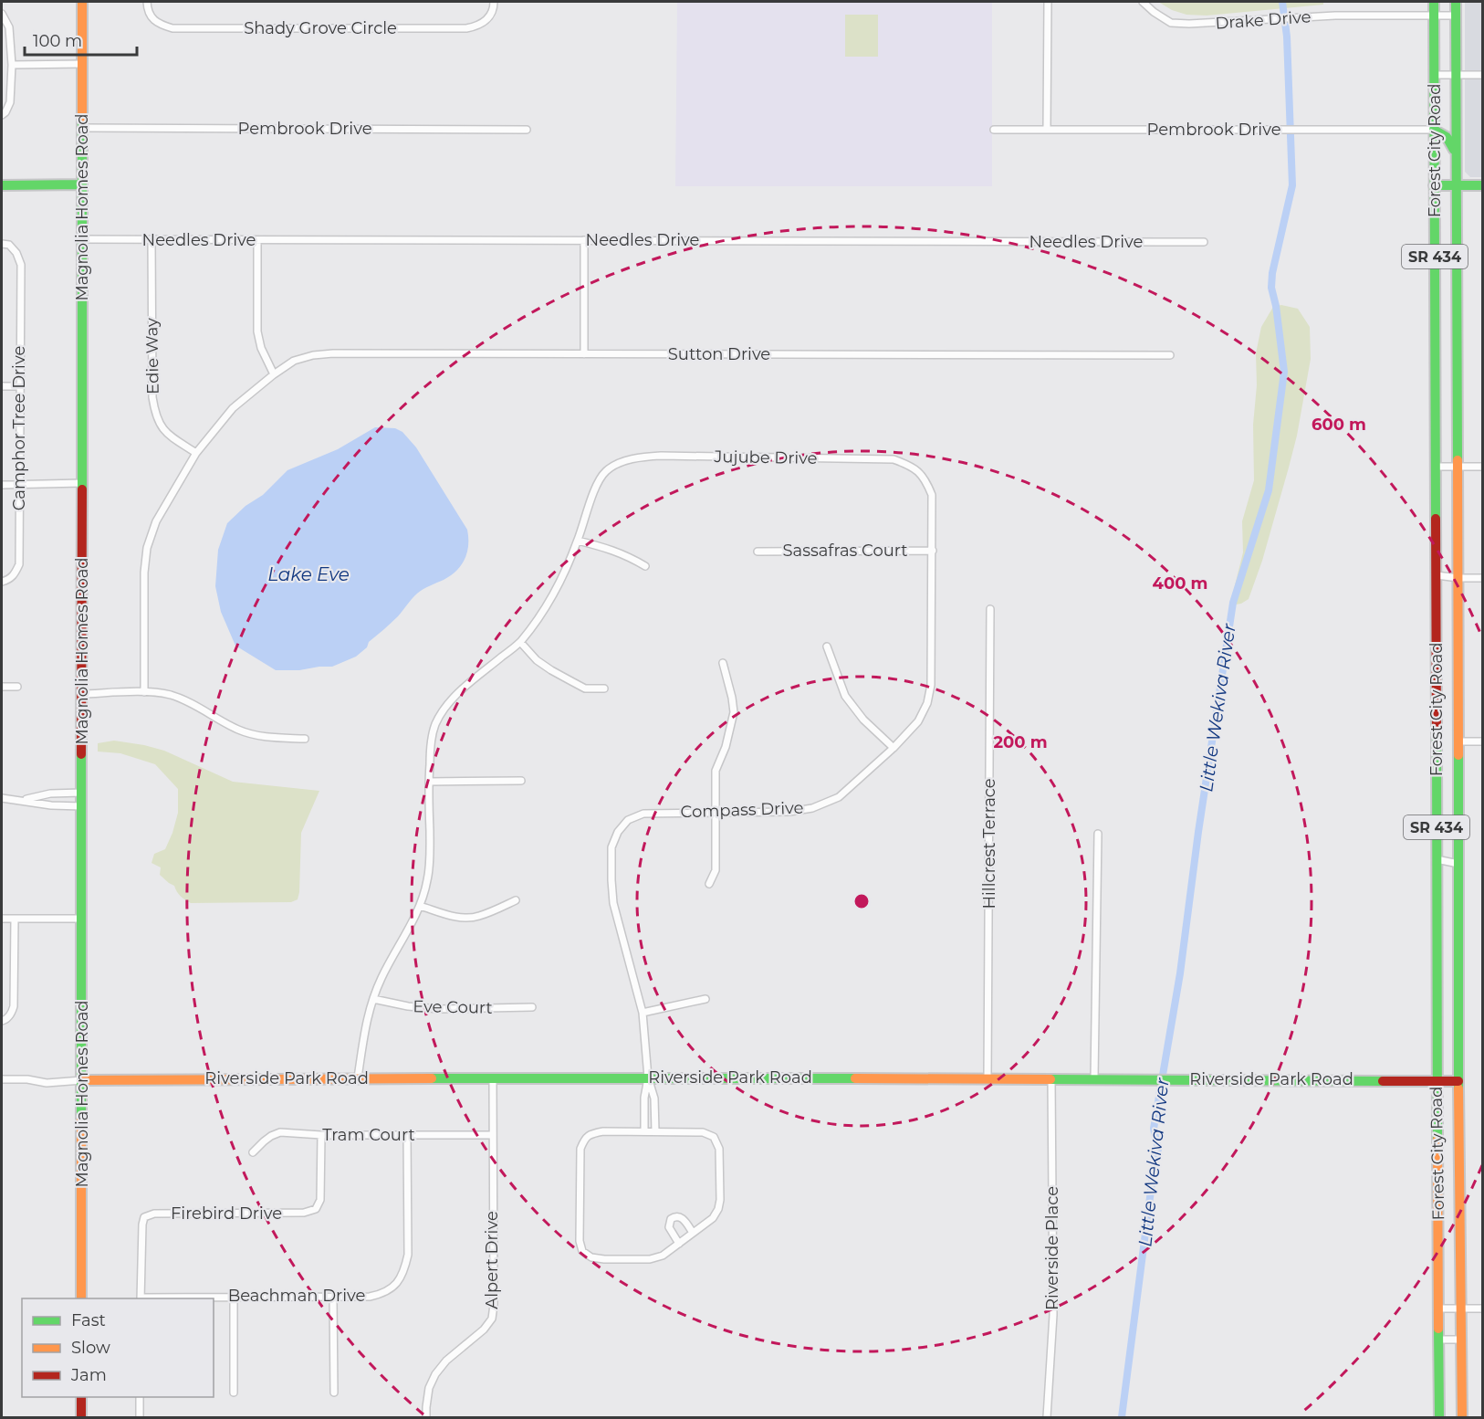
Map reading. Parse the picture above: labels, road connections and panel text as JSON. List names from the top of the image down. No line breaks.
{"streets":{"main road":["Forest City Road","Magnolia Homes Road","SR 434","Riverside Park Road"],"street":["Drake Drive","Shady Grove Circle","Pembrook Drive","Needles Drive","Sutton Drive","Edie Way","Camphor Tree Drive","Jujube Drive","Sassafras Court","Compass Drive","Hillcrest Terrace","Eve Court","Tram Court","Firebird Drive","Riverside Place","Alpert Drive","Beachman Drive"]},"crossings":[["Drake Drive","Forest City Road"],["Pembrook Drive","Forest City Road"],["Pembrook Drive","Magnolia Homes Road"],["Forest City Road","Riverside Park Road"],["Magnolia Homes Road","Needles Drive"],["Magnolia Homes Road","Riverside Park Road"],["Needles Drive","Edie Way"],["Sutton Drive","Edie Way"],["Jujube Drive","Sassafras Court"],["Jujube Drive","Compass Drive"],["Jujube Drive","Eve Court"],["Jujube Drive","Riverside Park Road"],["Sassafras Court","Compass Drive"],["Compass Drive","Riverside Park Road"],["Hillcrest Terrace","Riverside Park Road"],["Riverside Park Road","Riverside Place"],["Riverside Park Road","Alpert Drive"],["Tram Court","Firebird Drive"],["Tram Court","Alpert Drive"],["Tram Court","Beachman Drive"],["Firebird Drive","Beachman Drive"]],"water":["Lake Eve","Little Wekiva River"],"legend":["Fast","Slow","Jam"],"scale_bar":"100 m","rings":["600 m","400 m","200 m"]}
